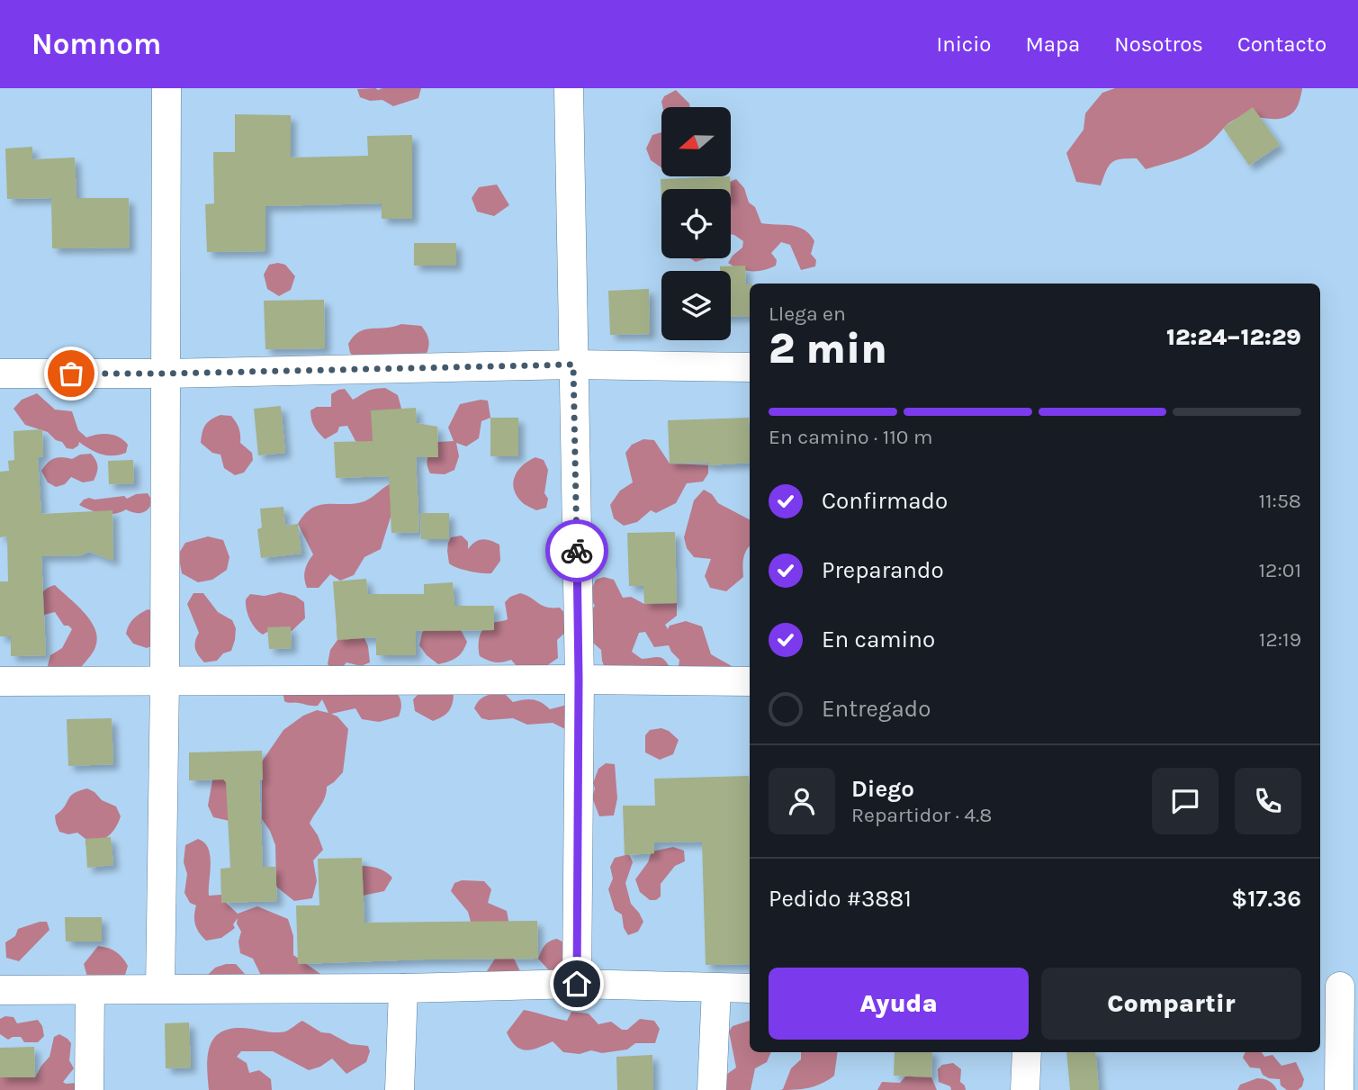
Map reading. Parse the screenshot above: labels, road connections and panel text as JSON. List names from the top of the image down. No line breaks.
{"north":"left","page":{"header":"Nomnom","nav":["Inicio","Mapa","Nosotros","Contacto"],"heading":["2 min","Llega en","12:24–12:29"],"panel":["Diego","Repartidor · 4.8","Pedido #3881","$17.36"],"bar":"En camino · 110 m","list":[["Confirmado","11:58"],["Preparando","12:01"],["En camino","12:19"],"Entregado"],"buttons":["Ayuda","Compartir"]}}
